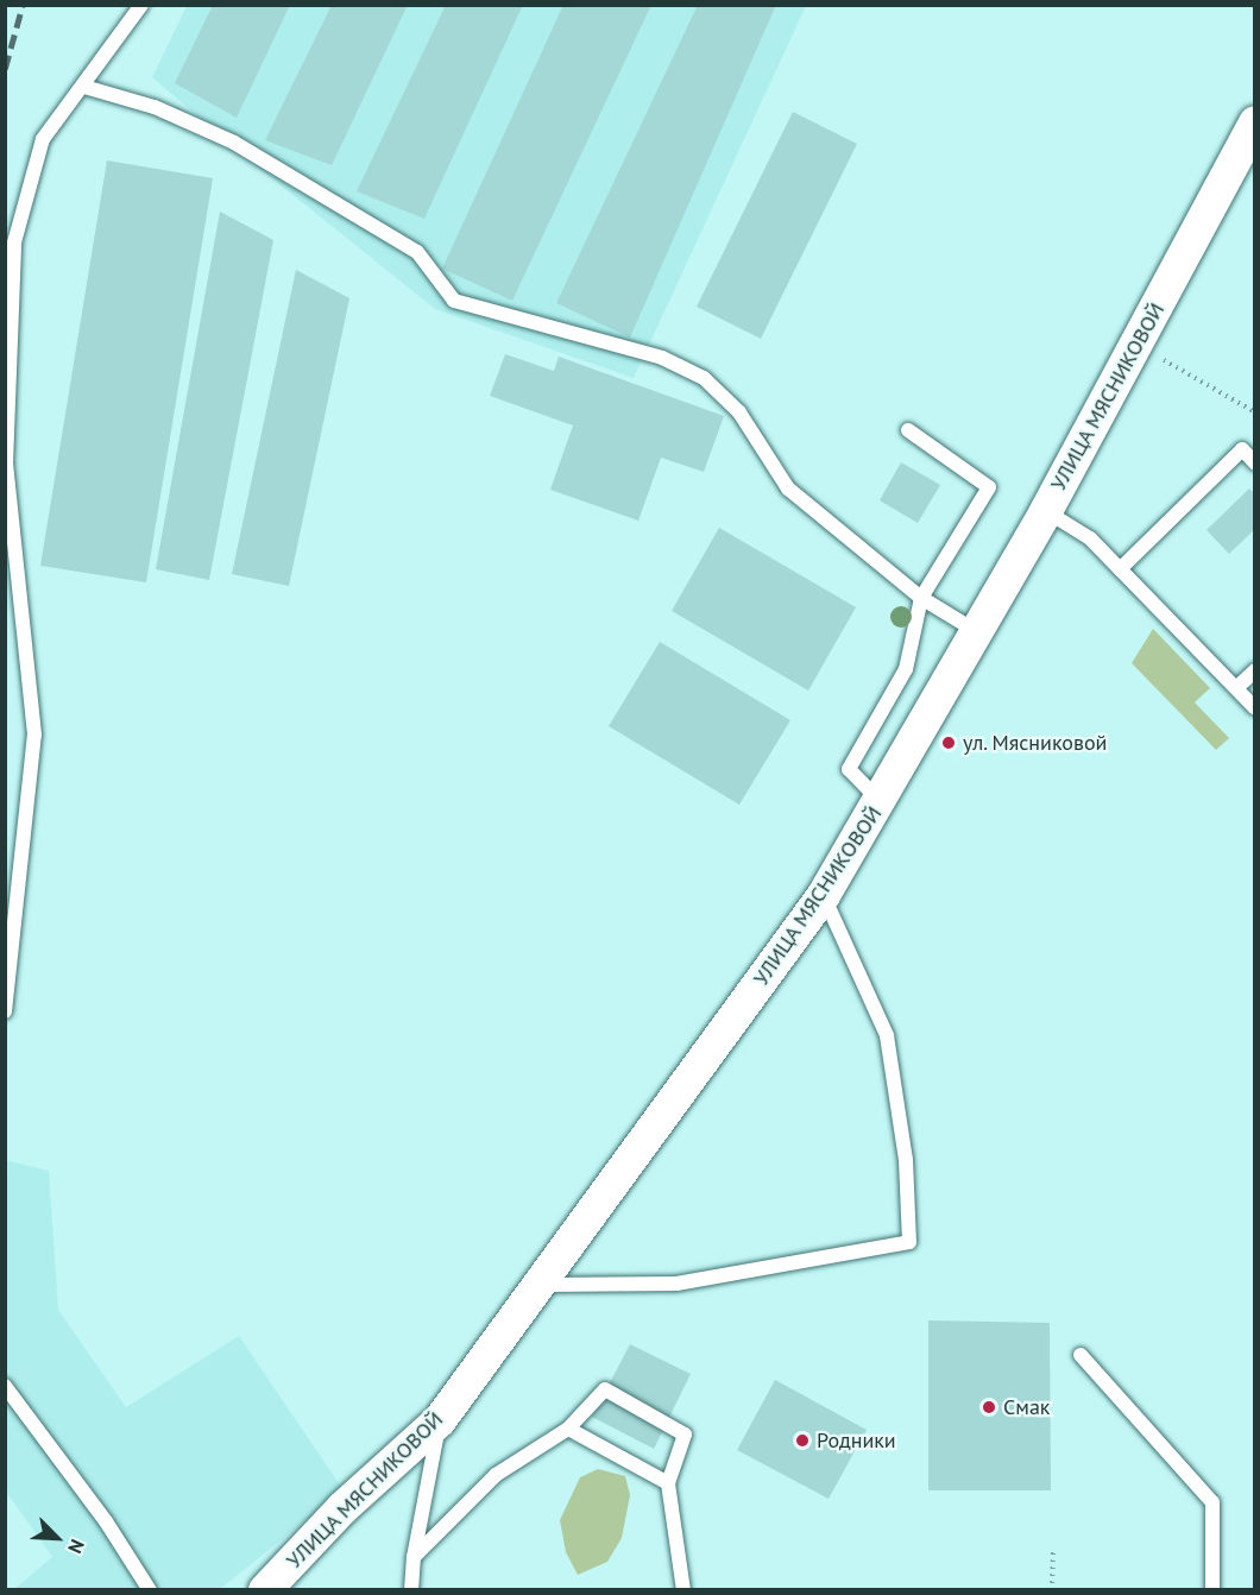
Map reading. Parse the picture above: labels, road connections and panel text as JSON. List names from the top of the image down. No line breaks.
{"streets":{"street":["УЛИЦА МЯСНИКОВОЙ"]},"places":["ул. Мясниковой","Смак","Родники"],"north":"bottom right"}
